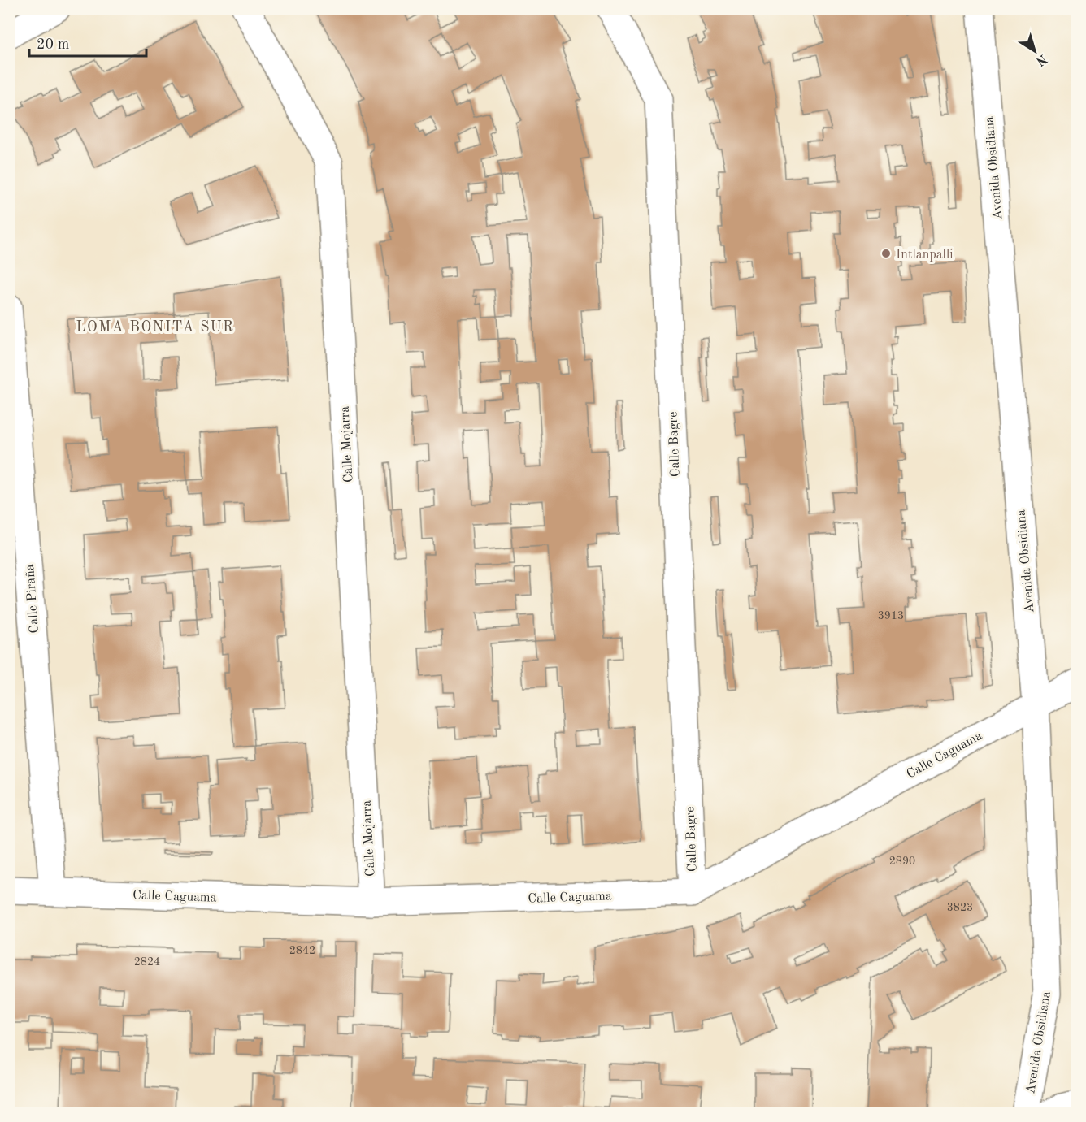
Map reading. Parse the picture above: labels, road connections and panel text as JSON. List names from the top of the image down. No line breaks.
{"streets":{"street":["Avenida Obsidiana","Calle Mojarra","Calle Bagre","Calle Piraña","Calle Caguama"]},"crossings":[["Avenida Obsidiana","Calle Caguama"],["Calle Mojarra","Calle Caguama"],["Calle Bagre","Calle Caguama"],["Calle Piraña","Calle Caguama"]],"districts":["LOMA BONITA SUR"],"places":["Intlanpalli"],"house_numbers":["3913","2890","3823","2842","2824"],"scale_bar":"20 m","north":"bottom right"}
